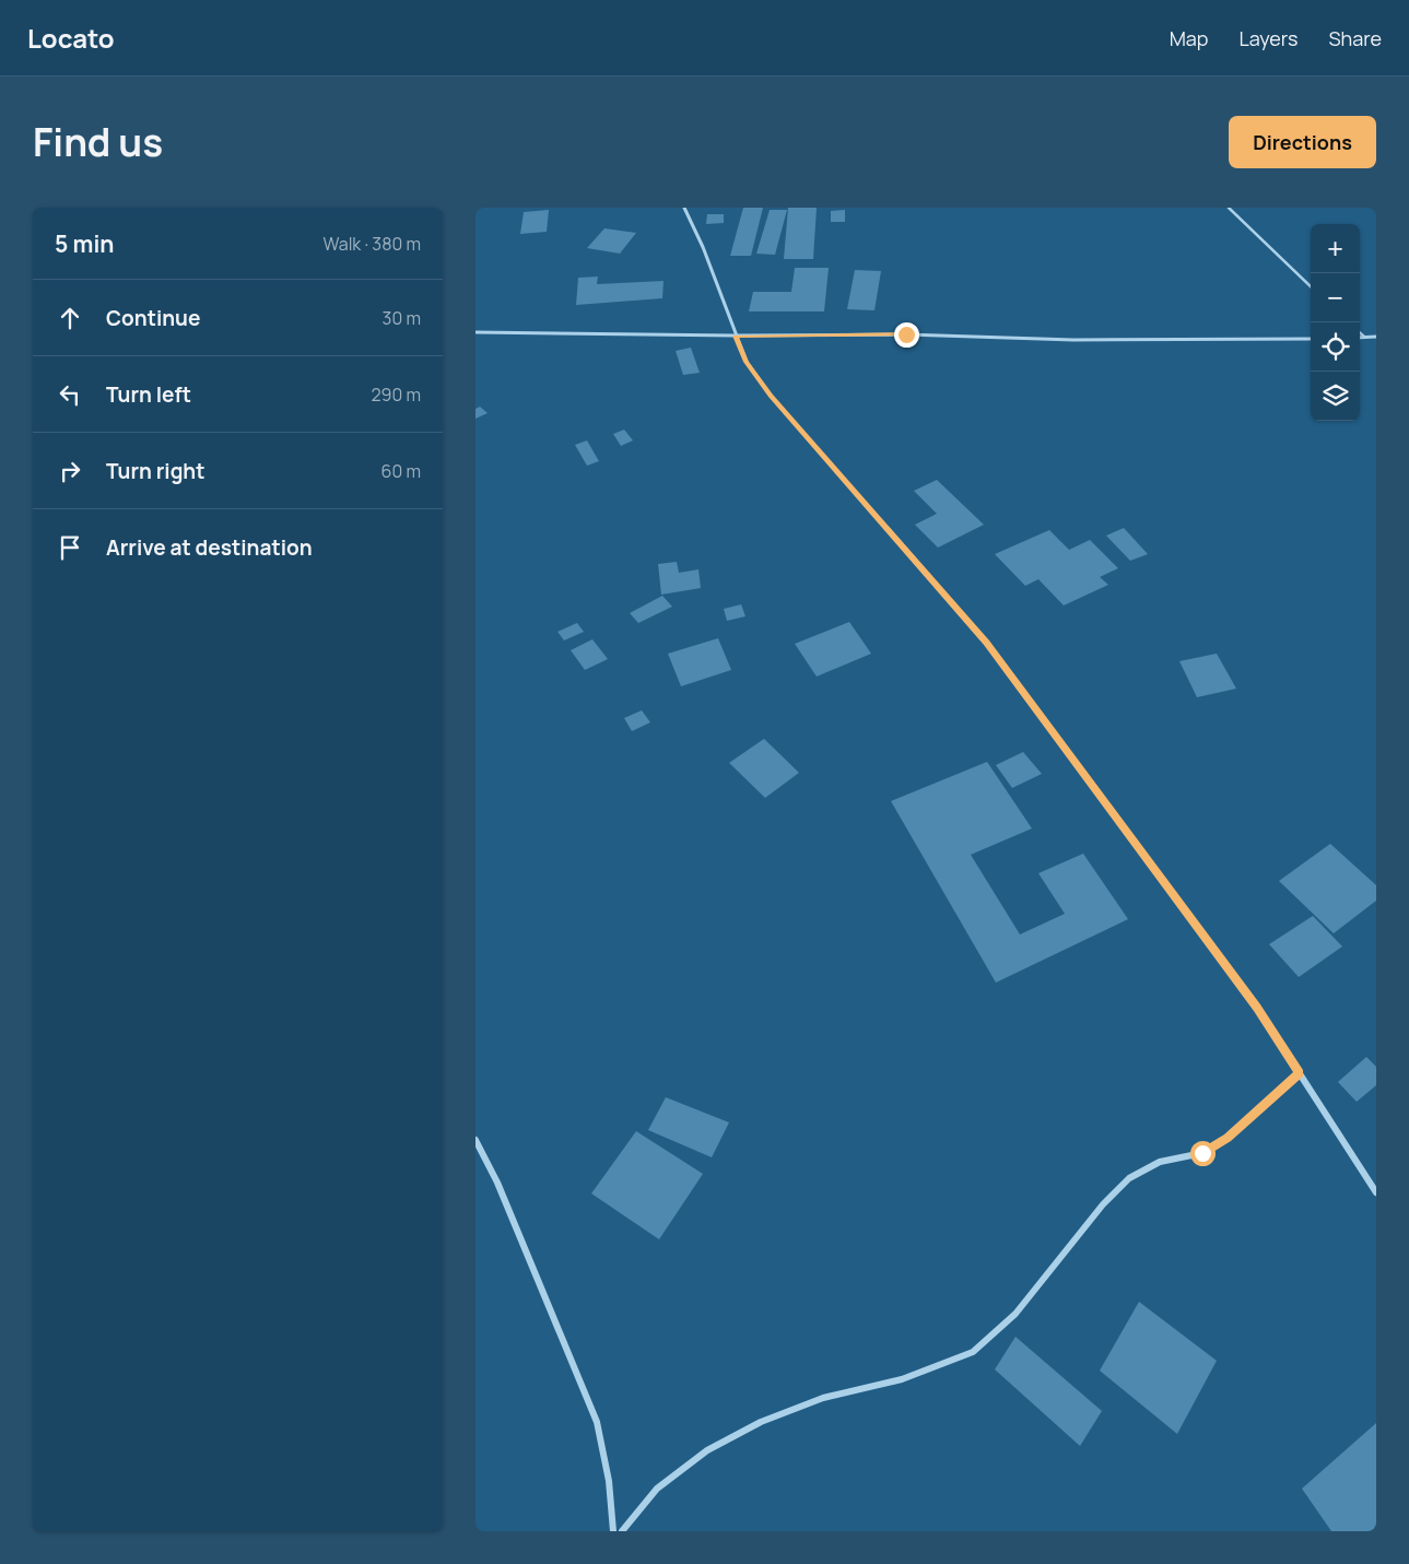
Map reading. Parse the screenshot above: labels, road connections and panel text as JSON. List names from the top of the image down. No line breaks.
{"page":{"header":"Locato","nav":["Map","Layers","Share"],"title":"Find us","buttons":"Directions","heading":["5 min","Walk · 380 m"],"map_buttons":["+","−"],"list":[["Continue","30 m"],["Turn left","290 m"],["Turn right","60 m"],"Arrive at destination"]}}
